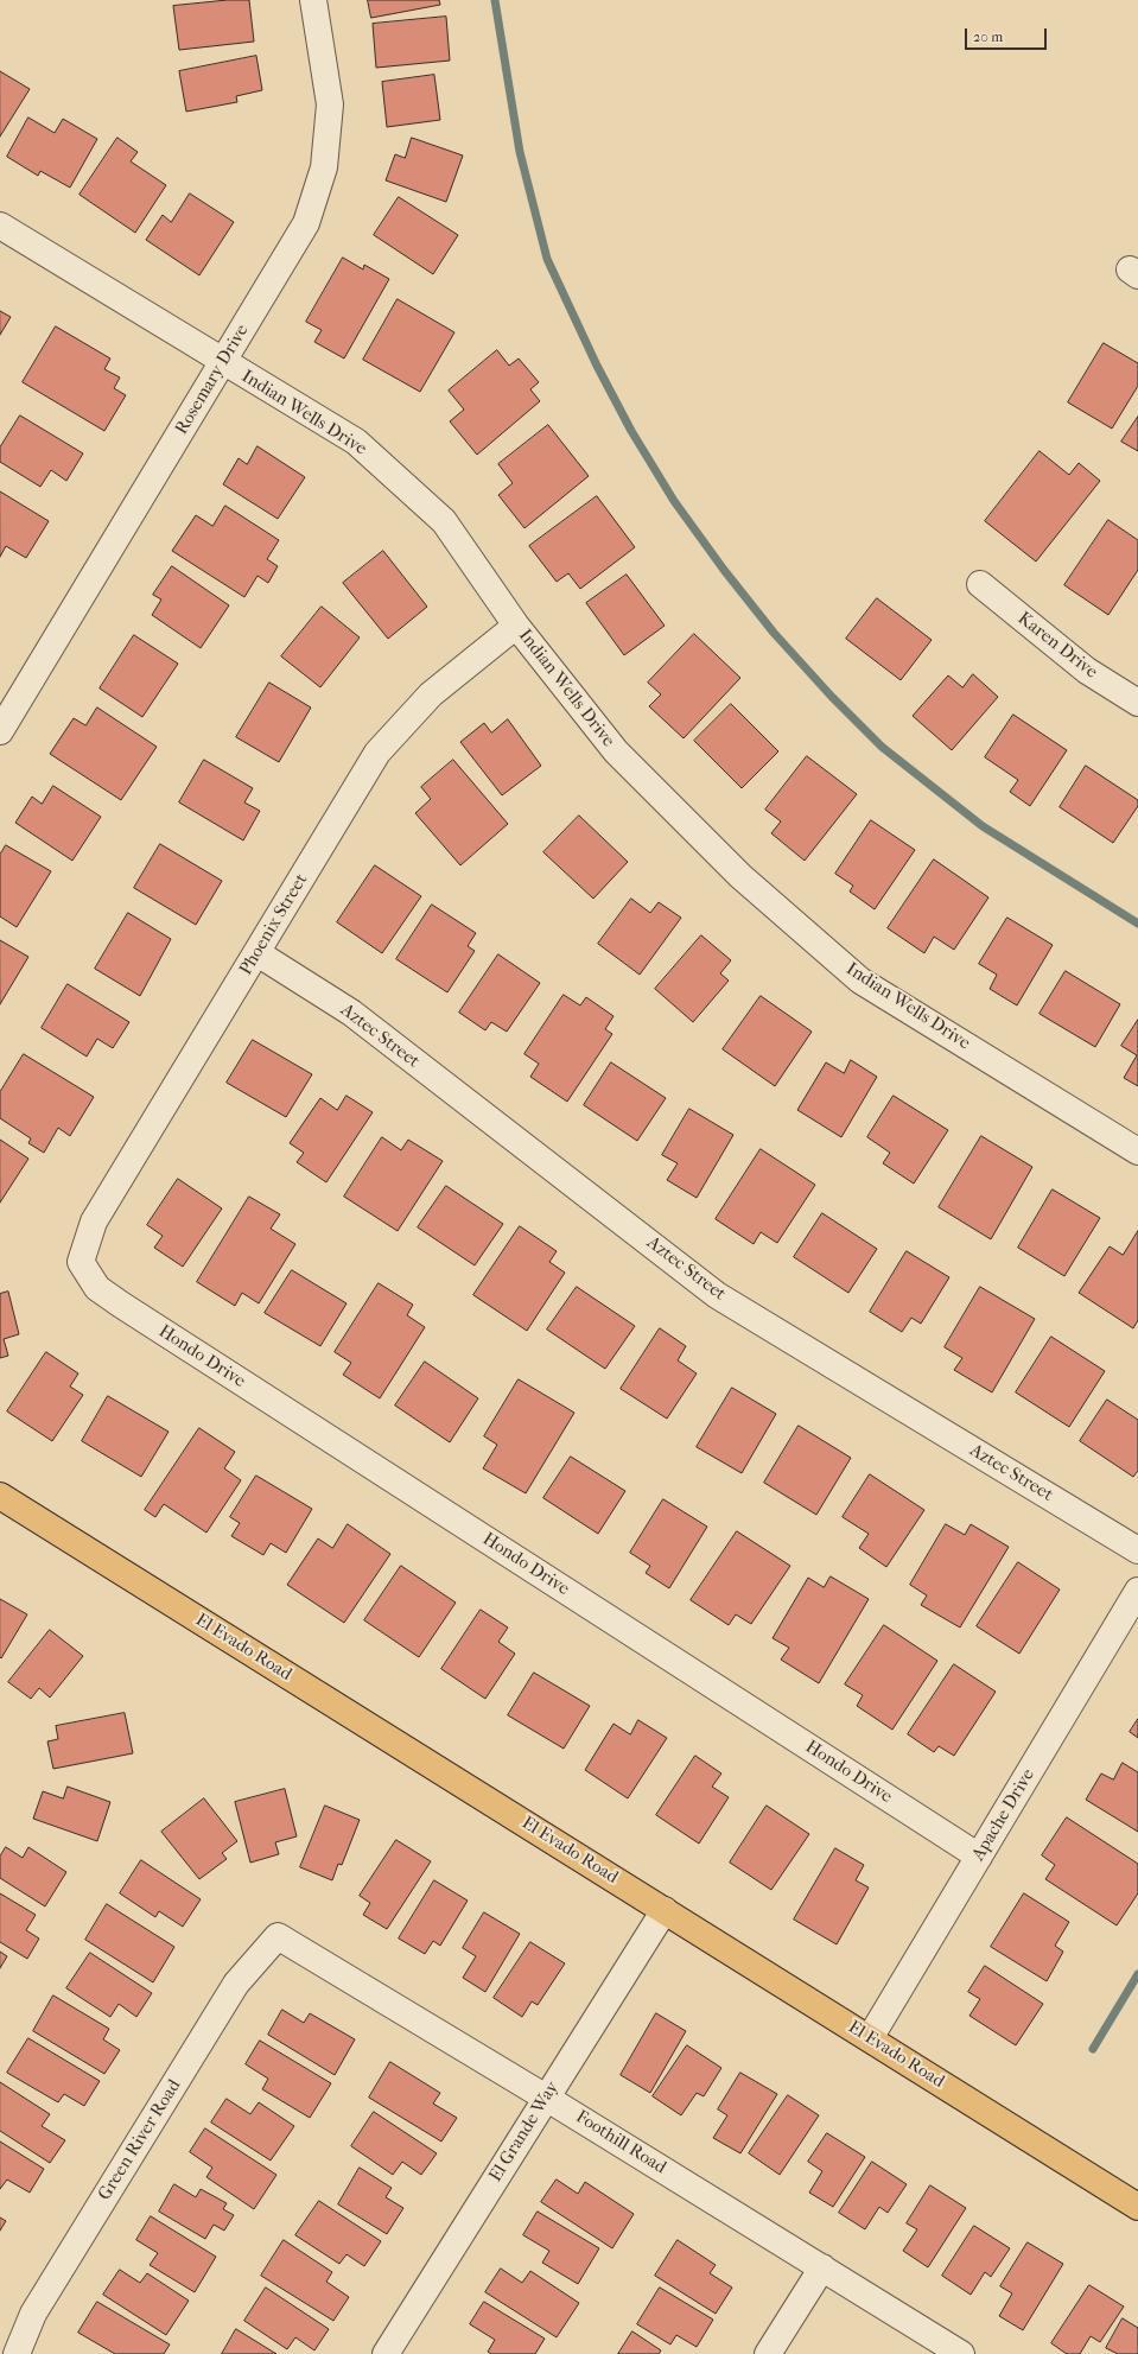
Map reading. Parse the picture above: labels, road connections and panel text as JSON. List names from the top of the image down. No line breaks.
{"streets":{"main road":["El Evado Road"],"street":["Rosemary Drive","Indian Wells Drive","Karen Drive","Phoenix Street","Aztec Street","Hondo Drive","Apache Drive","El Grande Way","Green River Road","Foothill Road"]},"crossings":[["Rosemary Drive","Indian Wells Drive"],["Indian Wells Drive","Phoenix Street"],["Phoenix Street","Aztec Street"],["Phoenix Street","Hondo Drive"],["Hondo Drive","Apache Drive"],["El Evado Road","Apache Drive"],["El Evado Road","El Grande Way"],["El Grande Way","Foothill Road"],["Green River Road","Foothill Road"]],"scale_bar":"20 m"}
